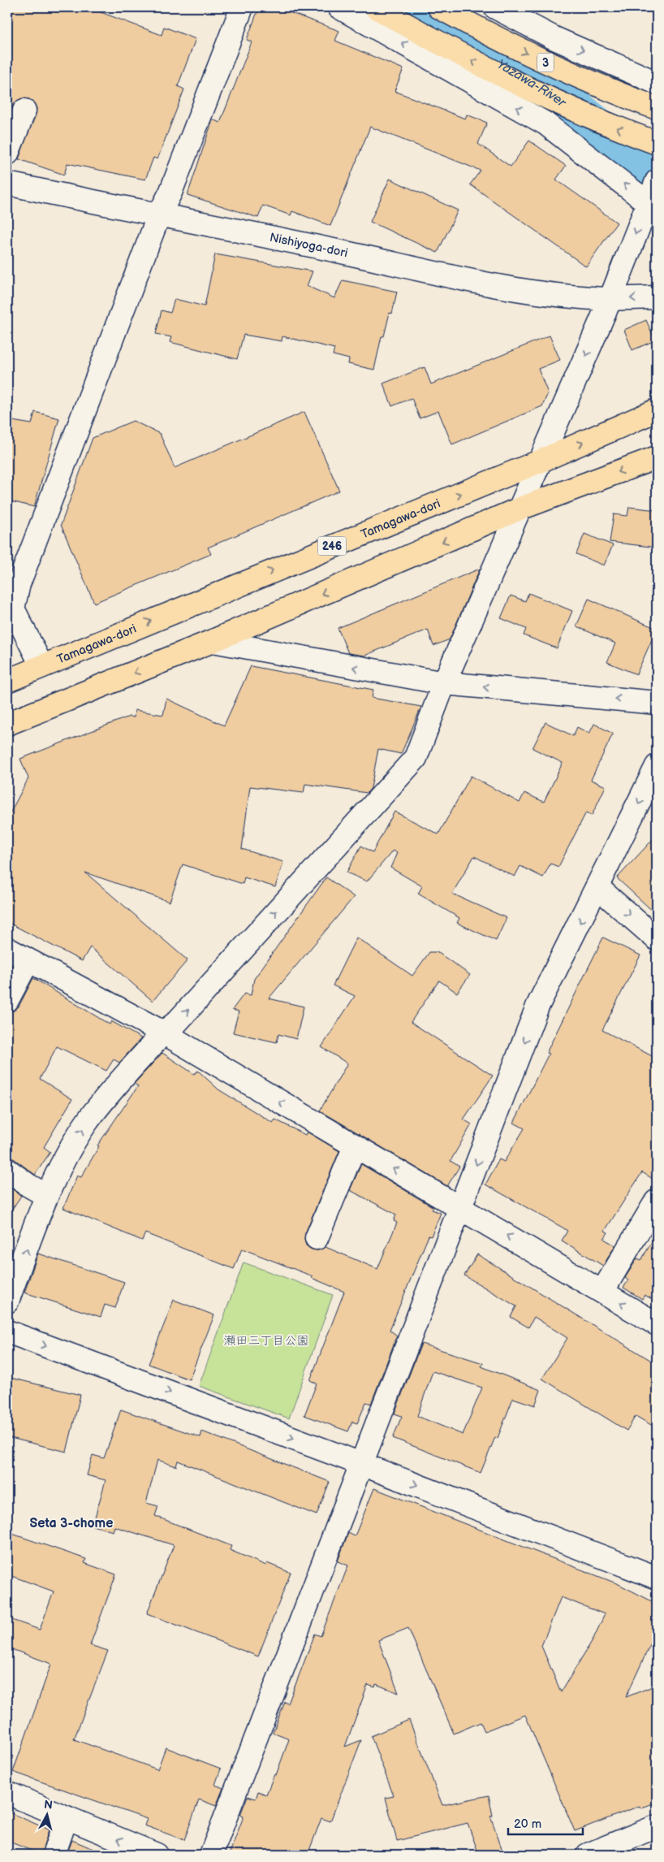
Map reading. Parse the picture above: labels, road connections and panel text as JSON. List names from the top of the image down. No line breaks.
{"streets":{"highway":["3","Tamagawa-dori","246"],"street":["Nishiyoga-dori"]},"districts":["Seta 3-chome"],"water":["Yazawa-River"],"parks":["瀬田三丁目公園"],"scale_bar":"20 m","north":"top"}
